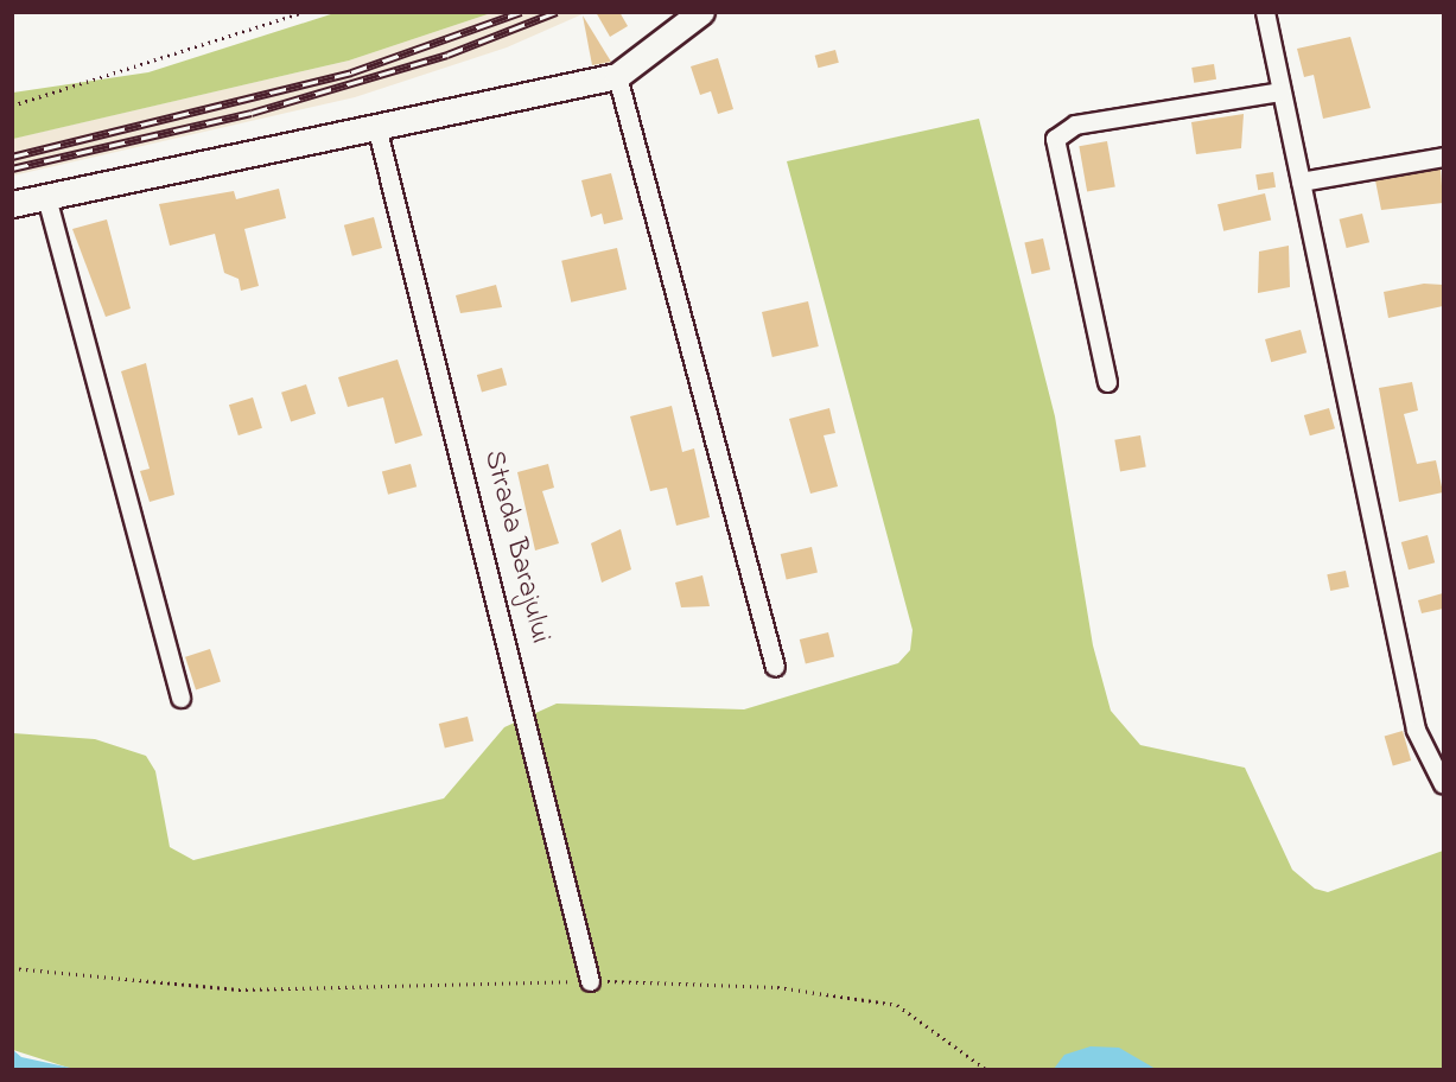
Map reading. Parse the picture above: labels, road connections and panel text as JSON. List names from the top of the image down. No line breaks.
{"streets":{"street":["Strada Barajului"]}}
